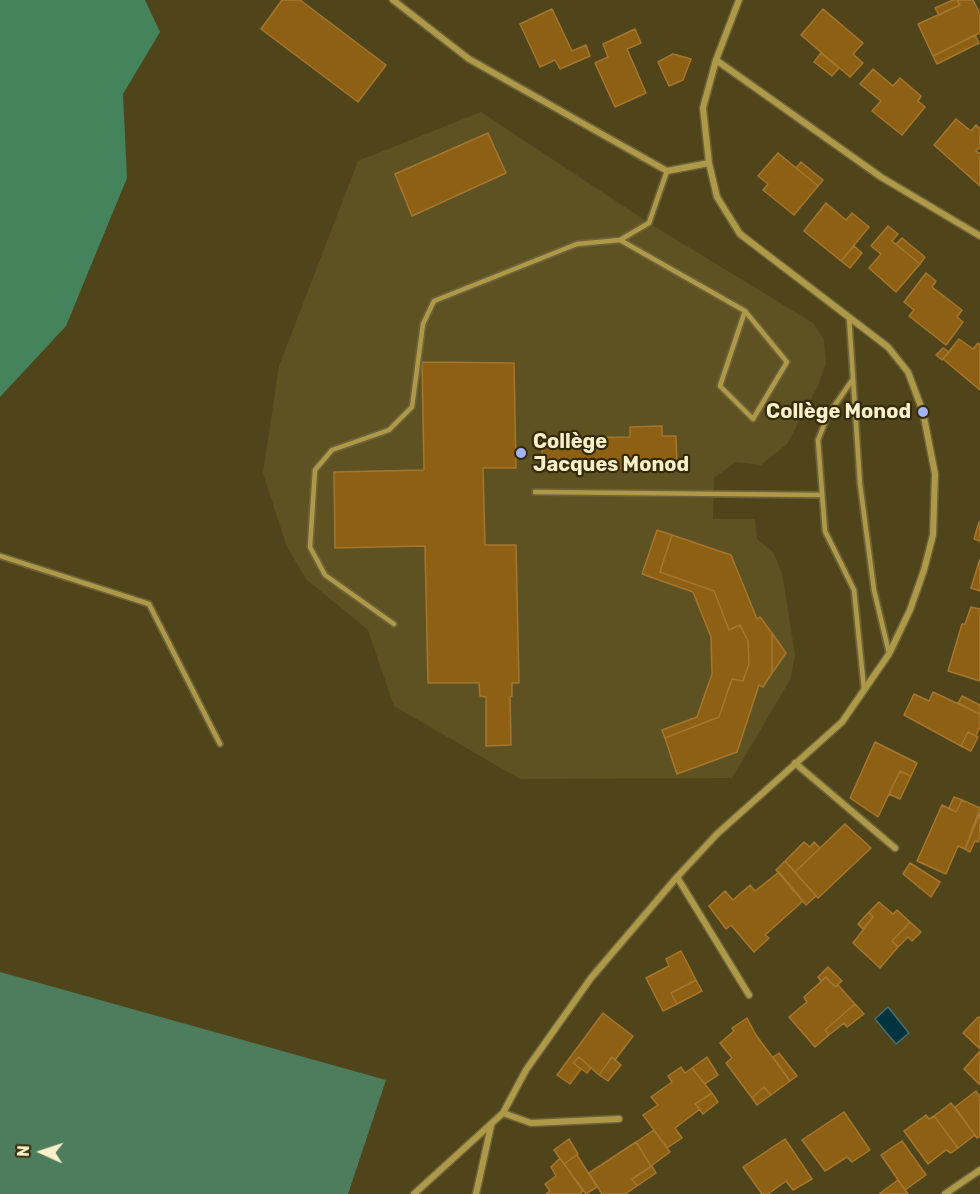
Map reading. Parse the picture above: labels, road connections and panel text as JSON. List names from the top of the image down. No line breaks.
{"places":["Collège Monod","Collège Jacques Monod"],"north":"left"}
